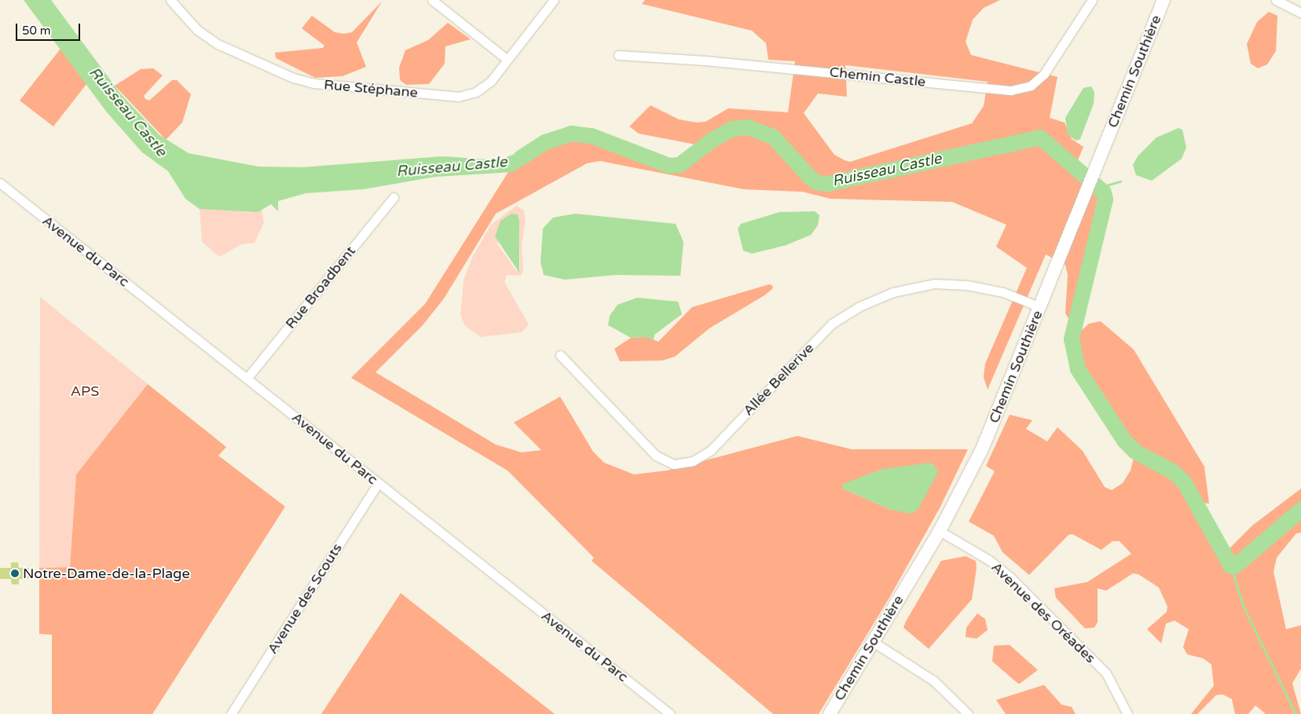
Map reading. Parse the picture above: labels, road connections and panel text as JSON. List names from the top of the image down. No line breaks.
{"streets":{"street":["Chemin Southière","Chemin Castle","Rue Stéphane","Avenue du Parc","Rue Broadbent","Allée Bellerive","Avenue des Scouts","Avenue des Oréades"]},"crossings":[["Chemin Southière","Allée Bellerive"],["Chemin Southière","Avenue des Oréades"],["Avenue du Parc","Rue Broadbent"],["Avenue du Parc","Avenue des Scouts"]],"water":["Ruisseau Castle"],"parks":["APS"],"places":["Notre-Dame-de-la-Plage"],"scale_bar":"50 m"}
